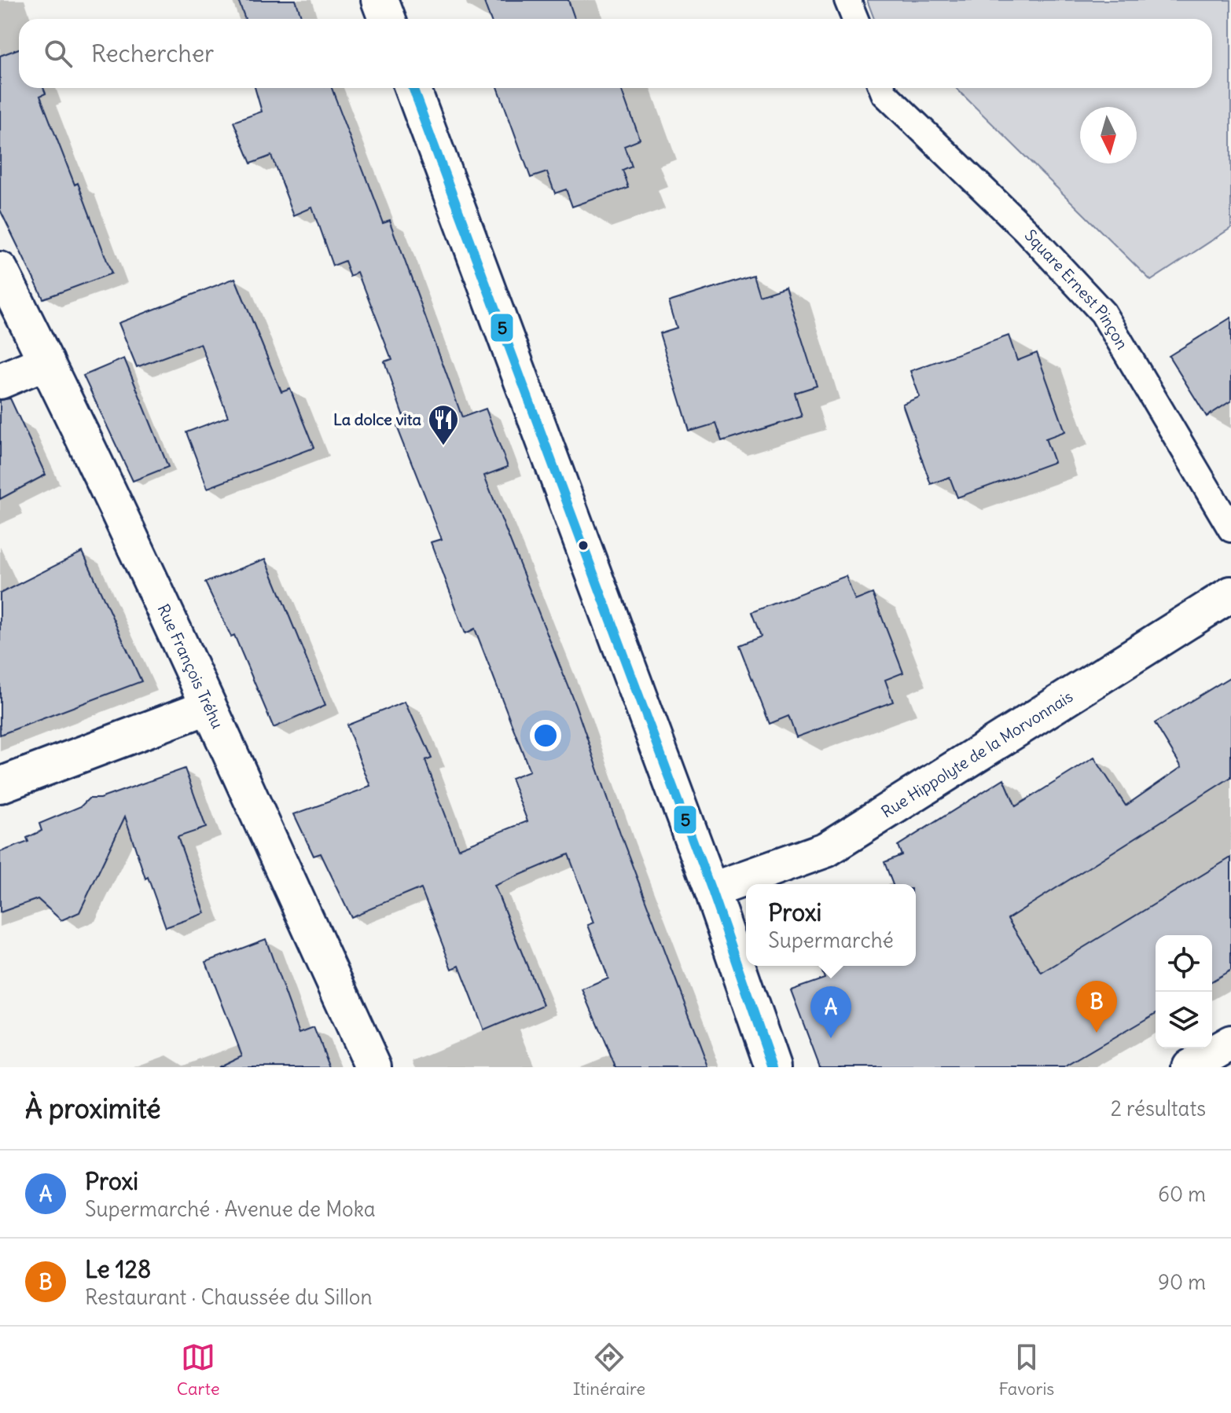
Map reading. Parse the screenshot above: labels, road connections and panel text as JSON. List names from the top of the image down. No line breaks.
{"streets":{"street":["Rue François Tréhu","Rue Hippolyte de la Morvonnais"],"lane":["Square Ernest Pinçon"]},"places":{"restaurant":["La dolce vita"]},"lines":["transit line 5"],"north":"bottom","page":{"search":"Rechercher","popup":["Proxi","Supermarché"],"pins":["B","A"],"heading":["À proximité","2 résultats"],"list":[{"mark":"A","name":"Proxi","note":"Supermarché · Avenue de Moka","value":"60 m"},{"mark":"B","name":"Le 128","note":"Restaurant · Chaussée du Sillon","value":"90 m"}],"nav":["Carte","Itinéraire","Favoris"]}}
